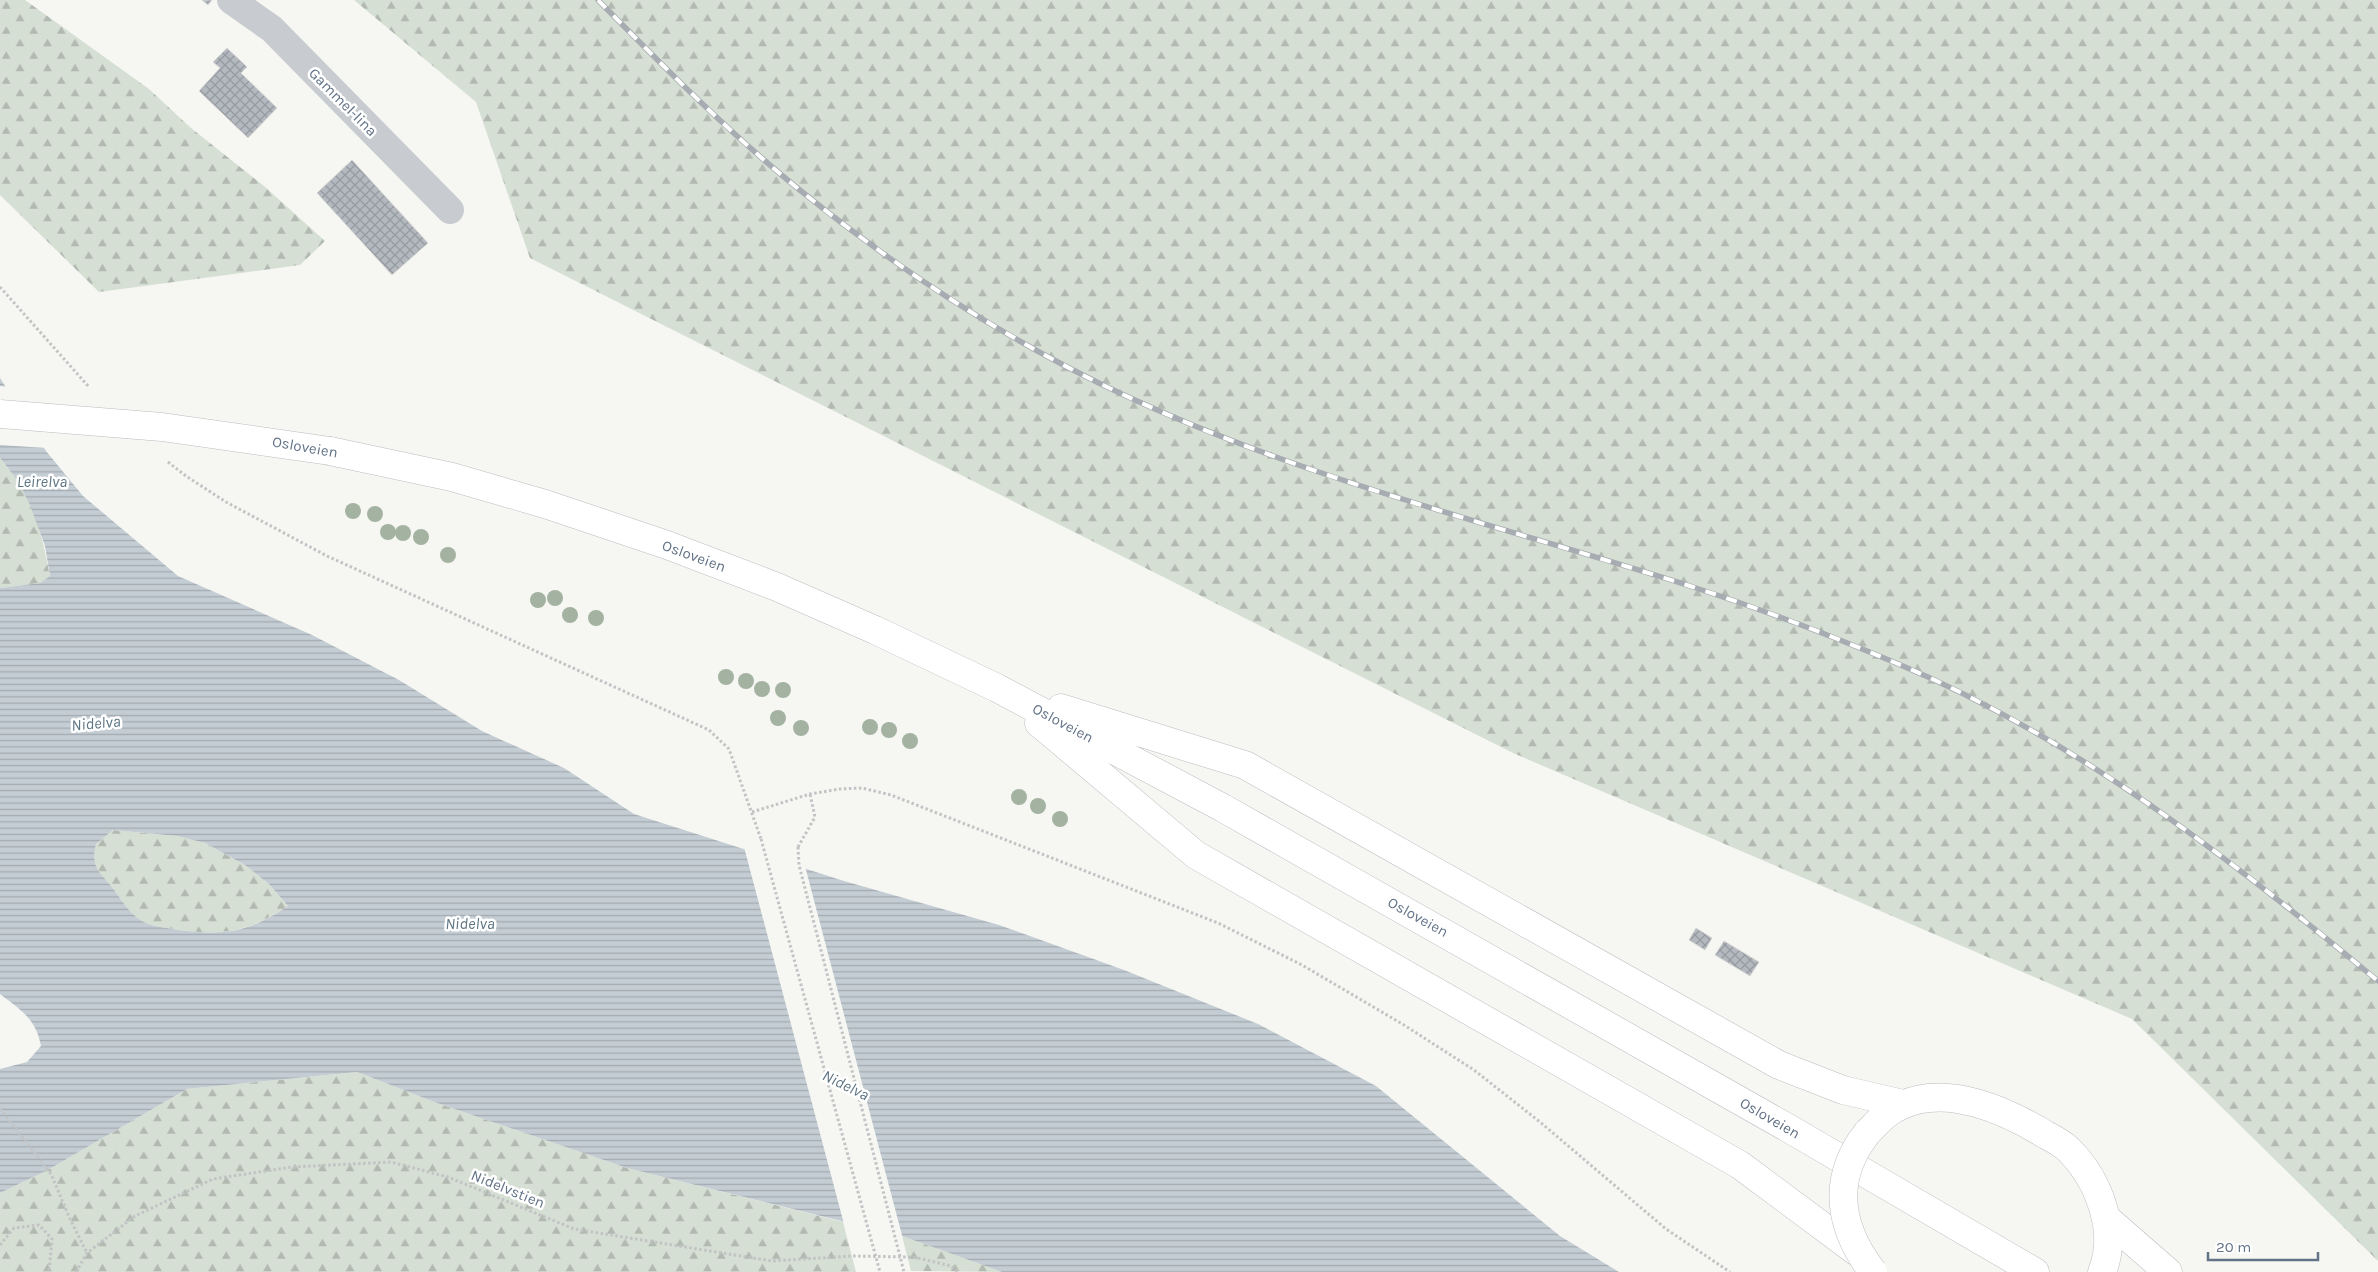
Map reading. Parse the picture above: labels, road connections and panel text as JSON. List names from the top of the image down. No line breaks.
{"streets":{"highway":["Osloveien"],"street":["Gammel-lina"],"path":["Nidelvstien"]},"water":["Leirelva","Nidelva"],"scale_bar":"20 m"}
